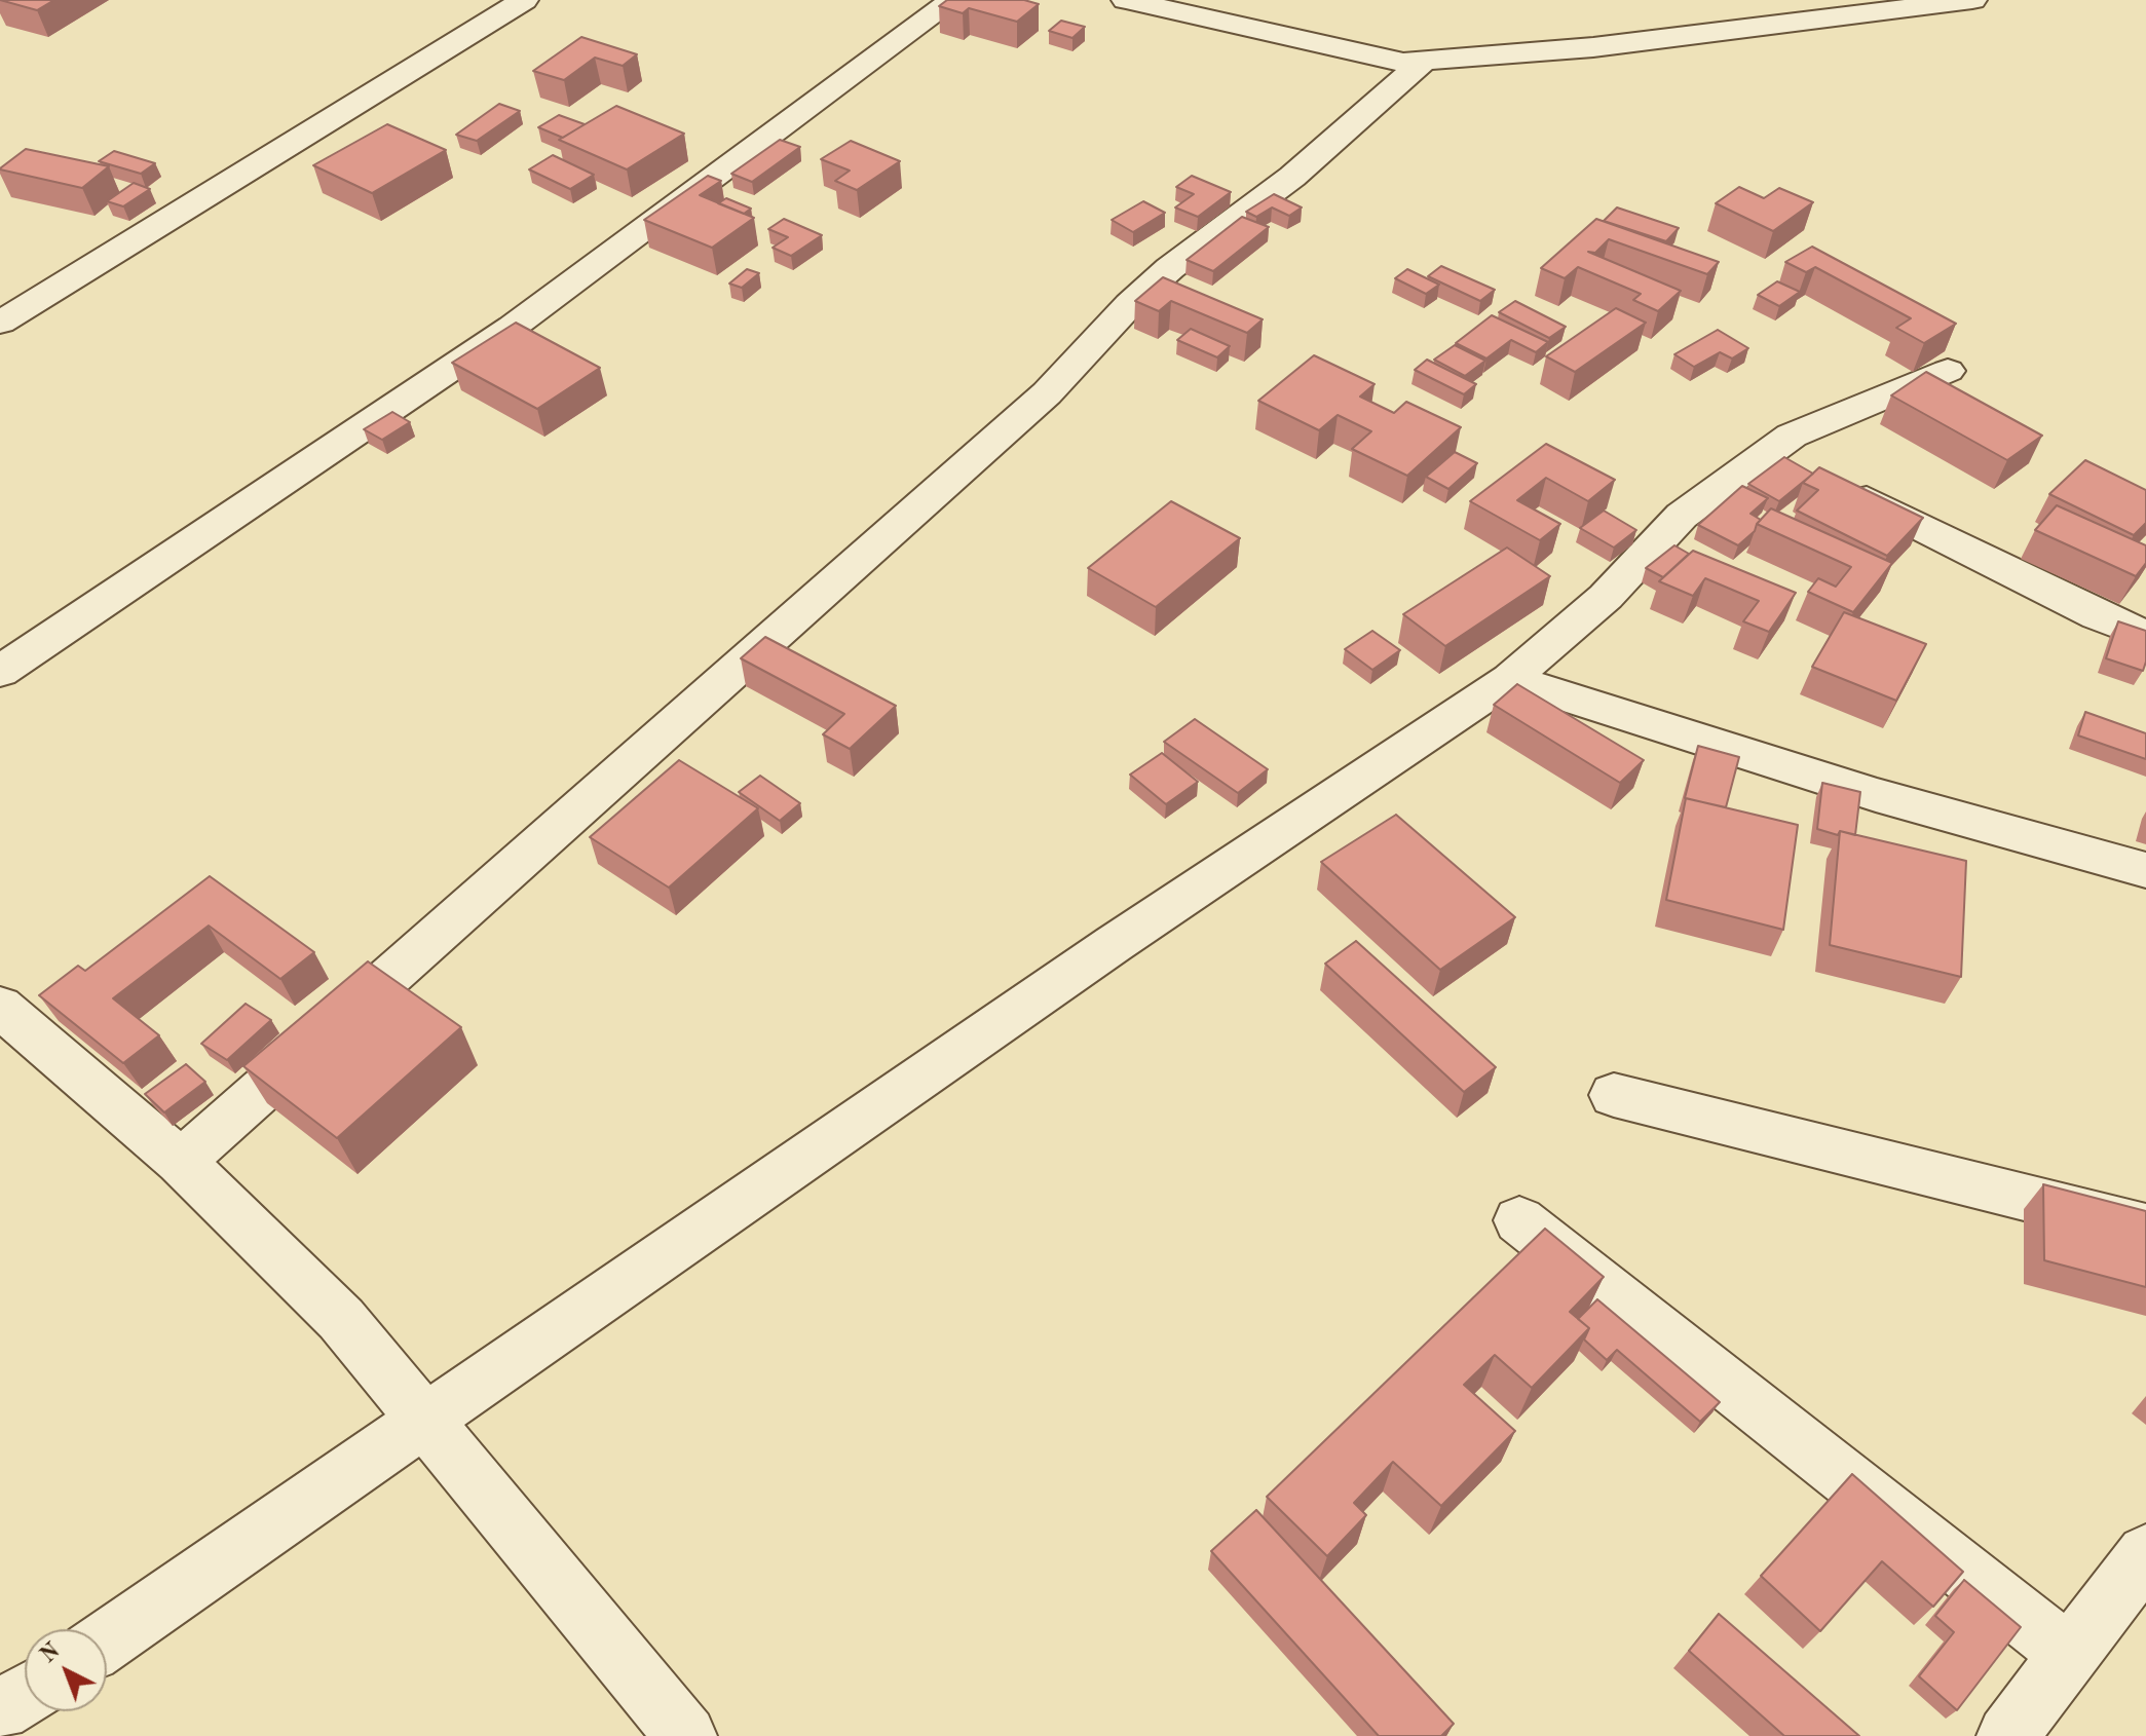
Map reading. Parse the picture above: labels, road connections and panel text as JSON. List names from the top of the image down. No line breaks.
{"north":"top left"}
